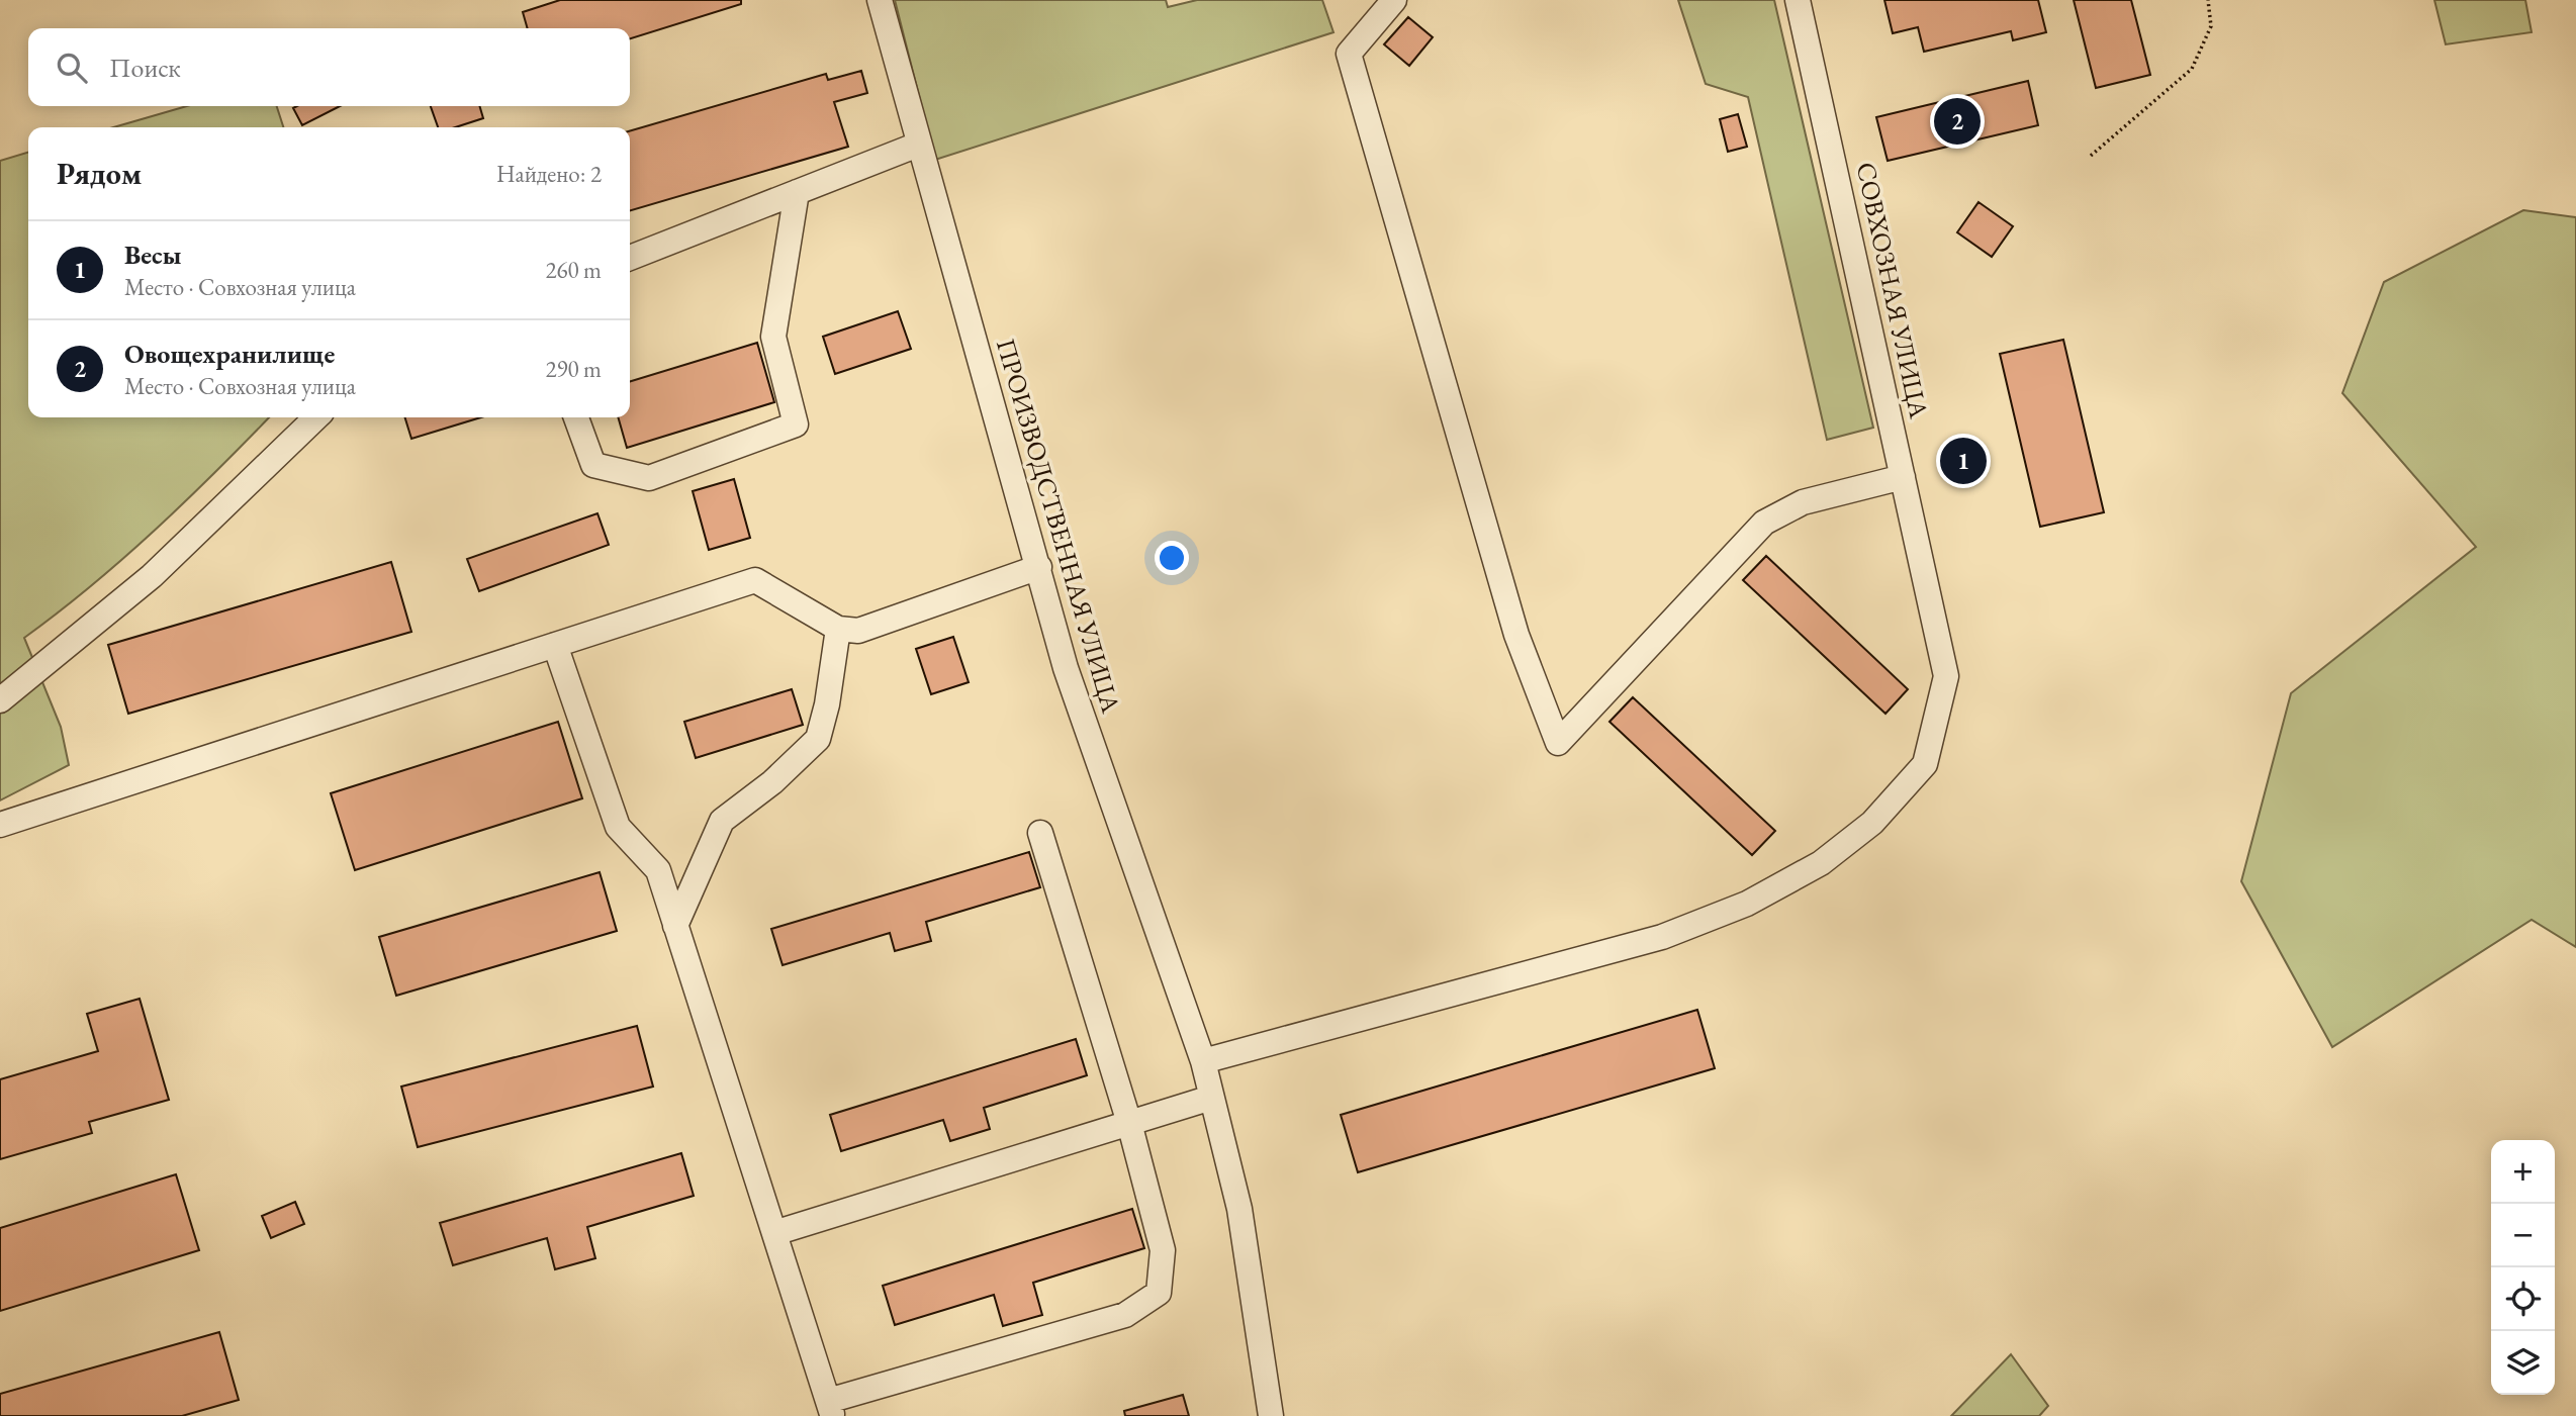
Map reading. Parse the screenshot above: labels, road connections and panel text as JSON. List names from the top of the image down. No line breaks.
{"streets":{"street":["СОВХОЗНАЯ УЛИЦА","ПРОИЗВОДСТВЕННАЯ УЛИЦА"]},"crossings":[["СОВХОЗНАЯ УЛИЦА","ПРОИЗВОДСТВЕННАЯ УЛИЦА"]],"page":{"search":"Поиск","pins":["2","1"],"heading":["Рядом","Найдено: 2"],"list":[{"mark":"1","name":"Весы","note":"Место · Совхозная улица","value":"260 m"},{"mark":"2","name":"Овощехранилище","note":"Место · Совхозная улица","value":"290 m"}],"map_buttons":["+","−"]}}
